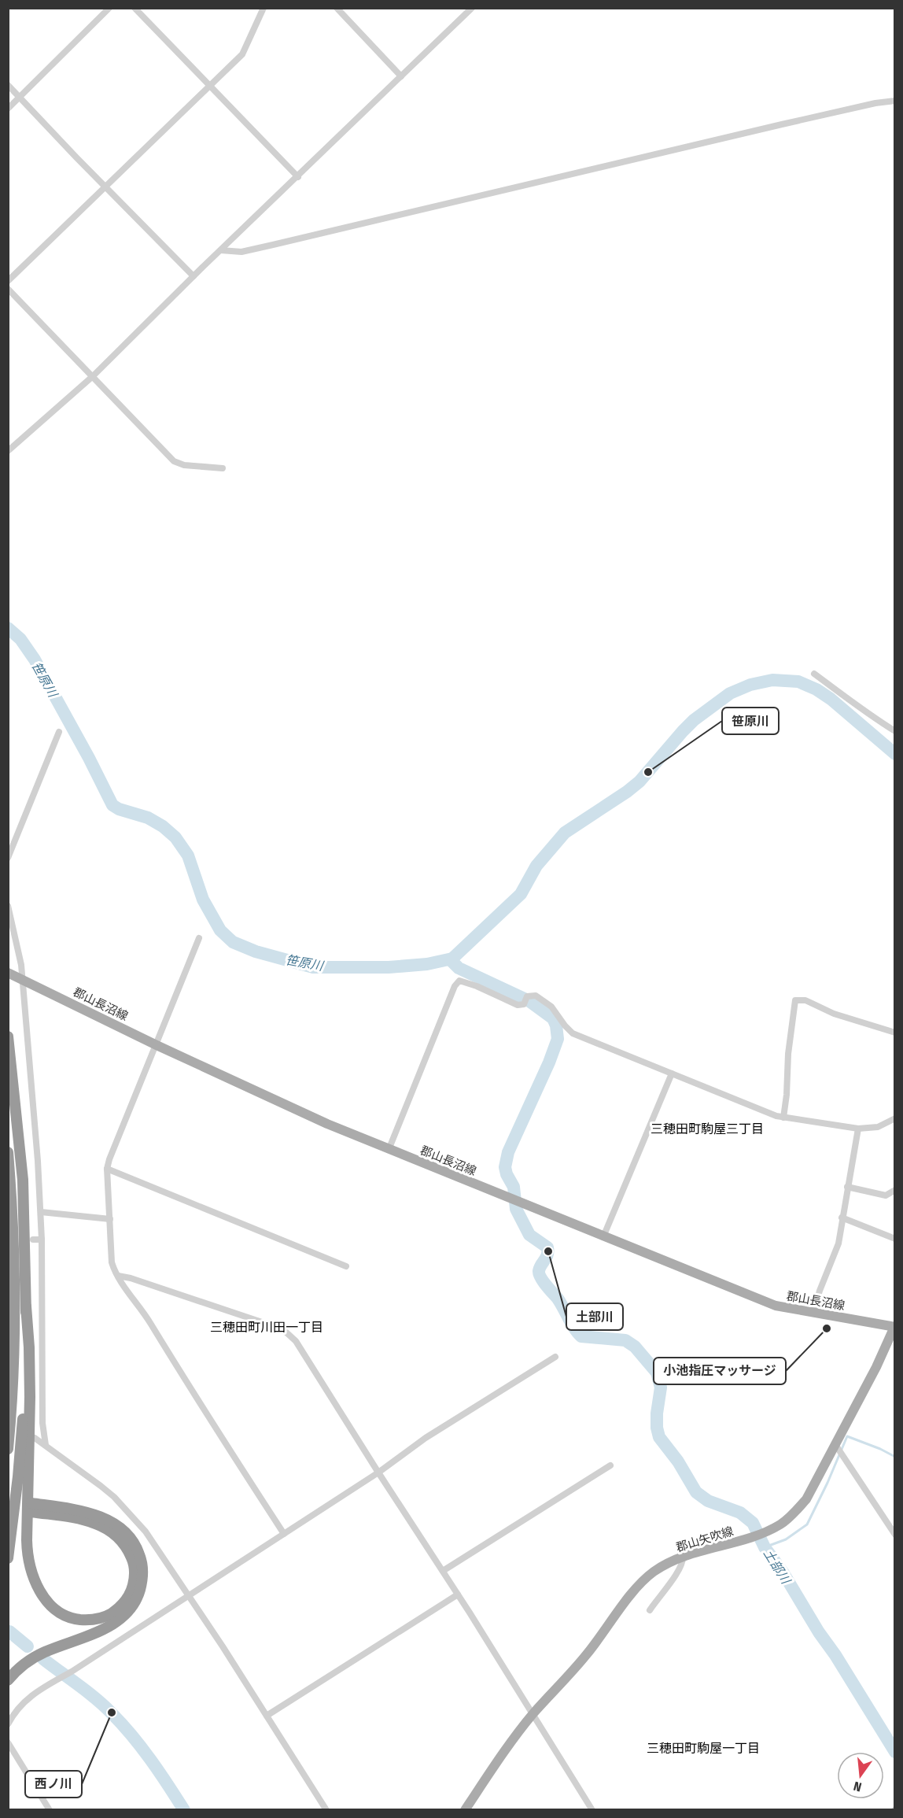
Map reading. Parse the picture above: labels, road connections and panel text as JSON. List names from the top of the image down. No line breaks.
{"streets":{"main road":["郡山長沼線","郡山矢吹線"]},"crossings":[["郡山長沼線","郡山矢吹線"]],"districts":["三穂田町駒屋三丁目","三穂田町川田一丁目","三穂田町駒屋一丁目"],"water":["笹原川","土部川"],"places":["笹原川","土部川","小池指圧マッサージ","西ノ川"],"north":"bottom"}
